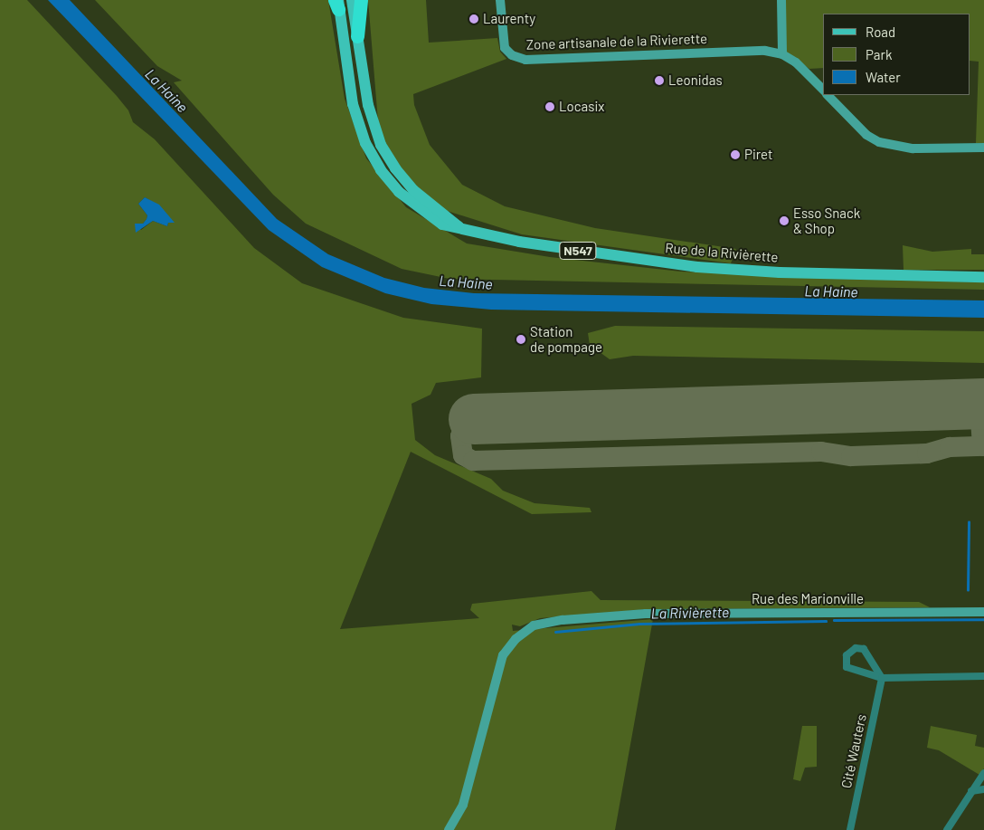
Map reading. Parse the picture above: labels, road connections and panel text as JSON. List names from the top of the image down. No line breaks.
{"streets":{"main road":["N547","Rue de la Rivièrette"],"street":["Zone artisanale de la Rivierette","Rue des Marionville","Cité Wauters"]},"crossings":[["N547","Rue de la Rivièrette"]],"water":["La Haine","La Rivièrette"],"places":["Laurenty","Leonidas","Locasix","Piret","Esso Snack & Shop","Station de pompage"],"legend":["Road","Park","Water"]}
